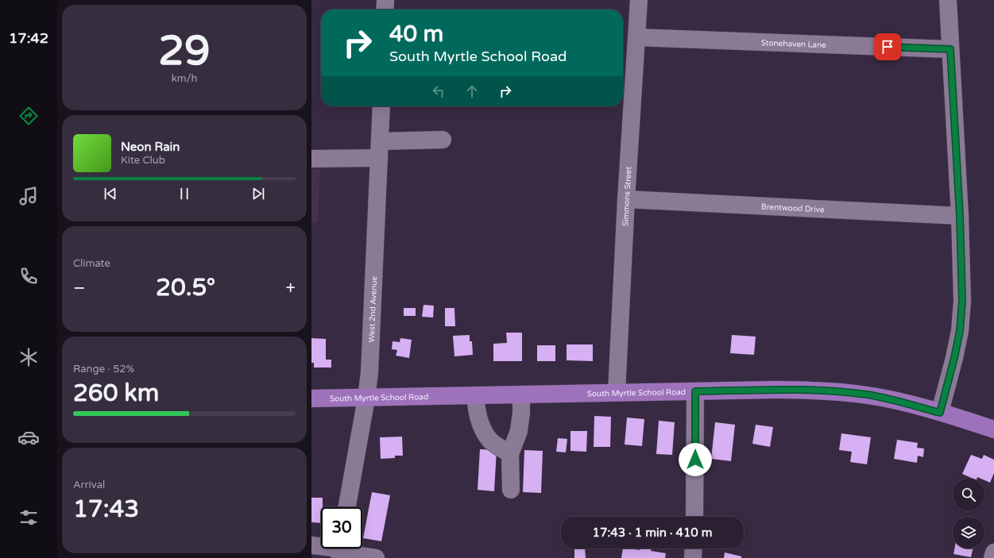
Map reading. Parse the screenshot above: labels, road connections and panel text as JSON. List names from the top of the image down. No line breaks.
{"streets":{"main road":["South Myrtle School Road"],"street":["Stonehaven Lane","Simmons Street","Brentwood Drive","West 2nd Avenue"]},"crossings":[["Stonehaven Lane","Simmons Street"],["Simmons Street","Brentwood Drive"],["Simmons Street","South Myrtle School Road"],["West 2nd Avenue","South Myrtle School Road"]],"page":{"tabs":"17:42","tile":[["29","km/h"],"Climate",["Range · 52%","260 km"],["Arrival","17:43"]],"turn":["40 m","South Myrtle School Road"],"song":["Neon Rain","Kite Club"],"heat":["−","20.5°","+"],"limit":"30","trip":"17:43 · 1 min · 410 m"}}
